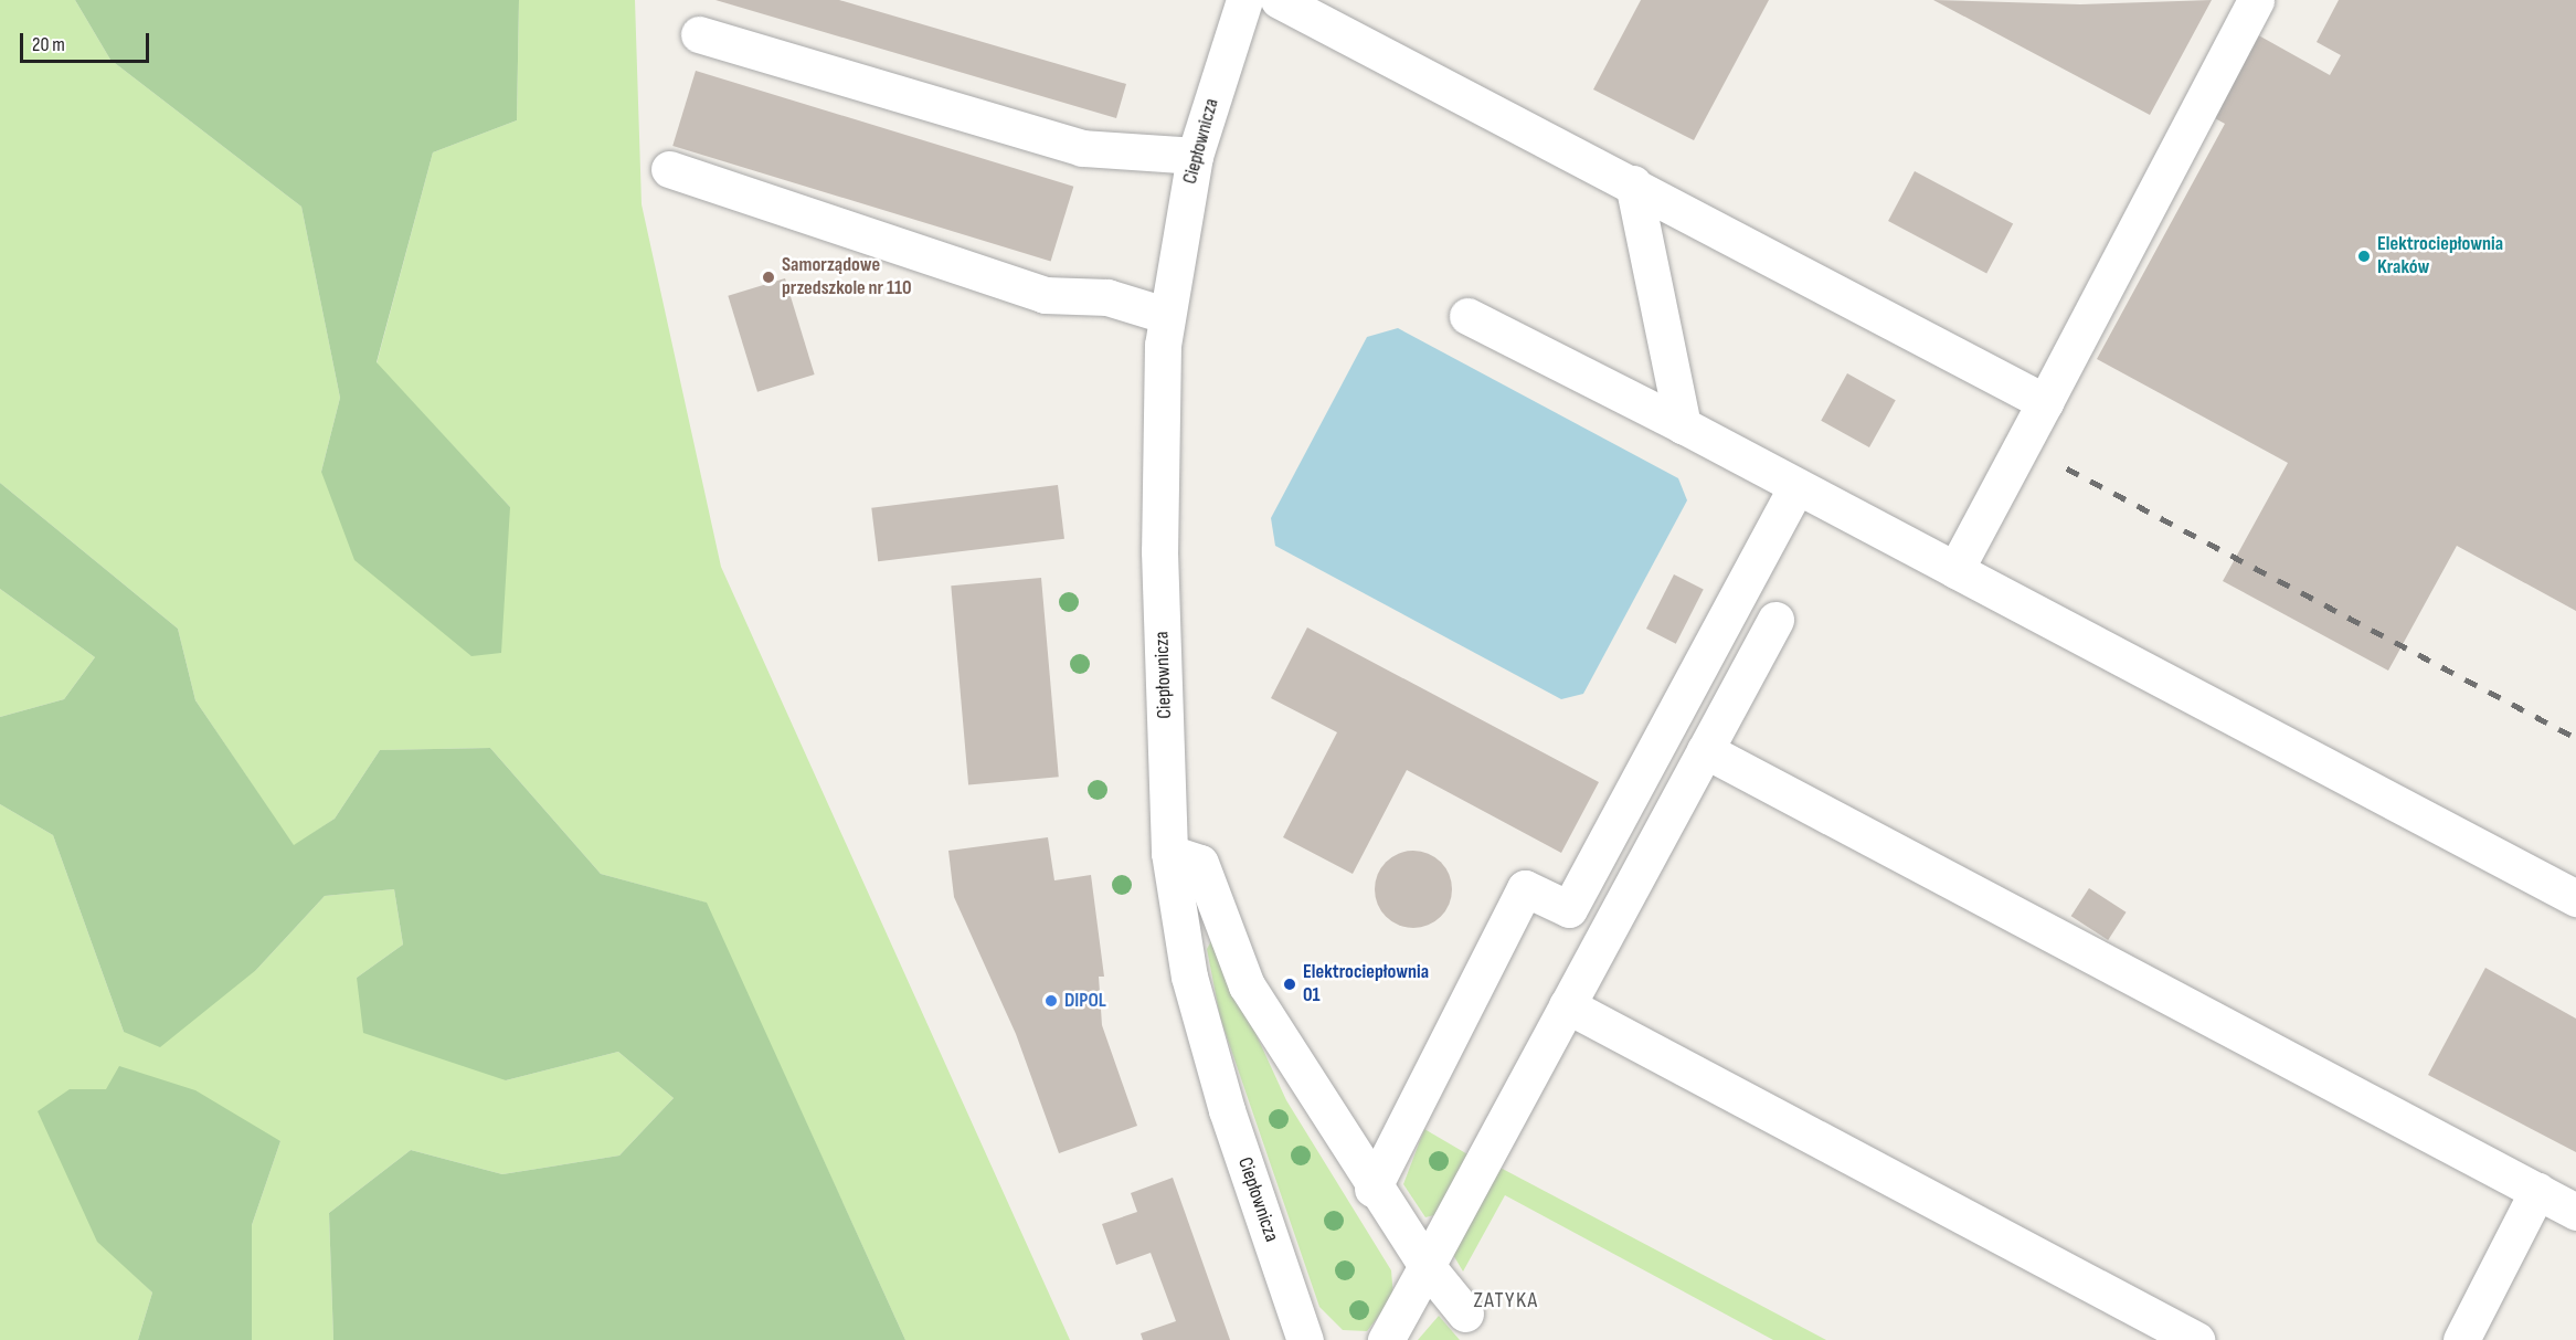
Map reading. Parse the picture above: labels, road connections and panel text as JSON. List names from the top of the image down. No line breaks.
{"streets":{"street":["Ciepłownicza"]},"districts":["ZATYKA"],"places":["Elektrociepłownia Kraków","Samorządowe przedszkole nr 110","Elektrociepłownia 01","DIPOL"],"scale_bar":"20 m"}
